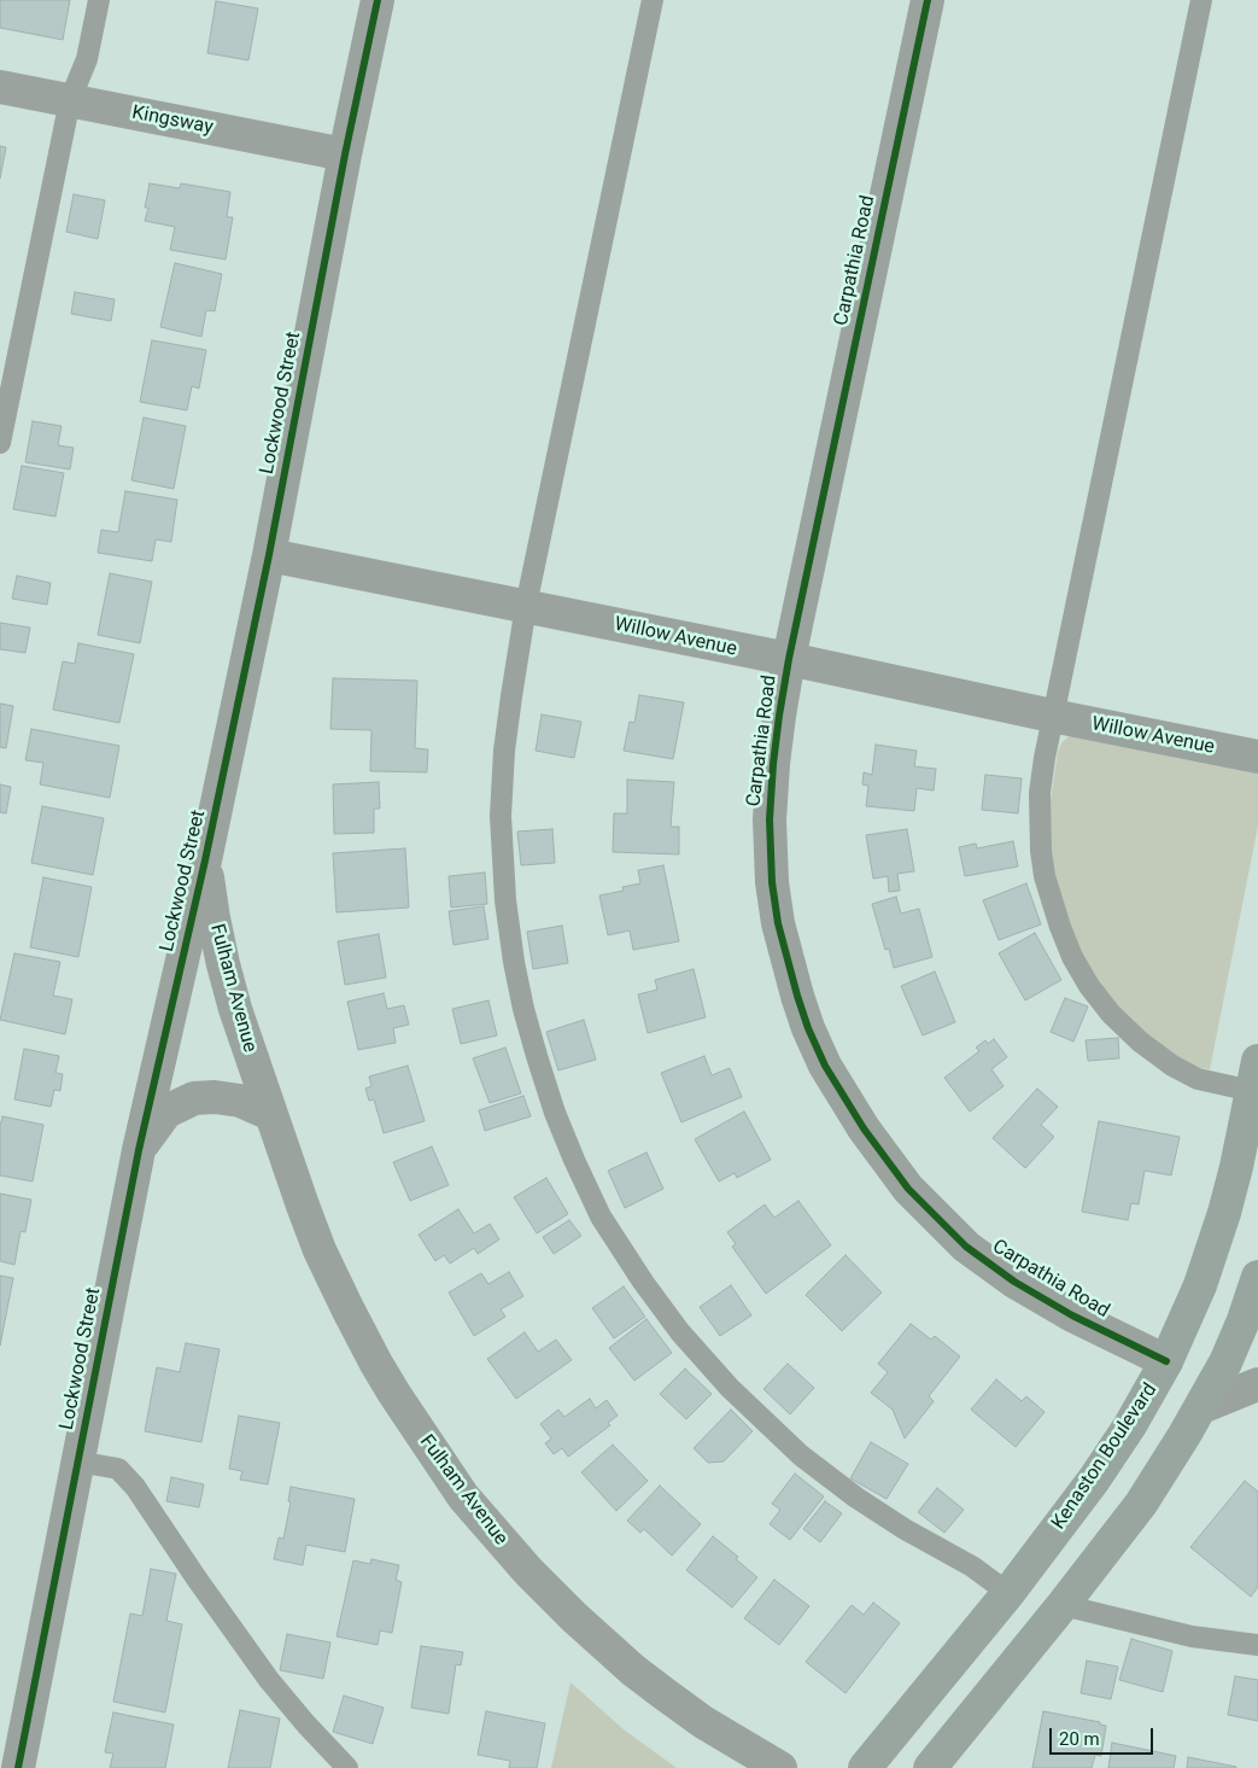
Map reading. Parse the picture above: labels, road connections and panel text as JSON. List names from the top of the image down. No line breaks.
{"streets":{"main road":["Kenaston Boulevard"],"street":["Kingsway","Carpathia Road","Lockwood Street","Willow Avenue","Fulham Avenue"]},"crossings":[["Kingsway","Lockwood Street"],["Carpathia Road","Willow Avenue"],["Carpathia Road","Kenaston Boulevard"],["Lockwood Street","Willow Avenue"],["Lockwood Street","Fulham Avenue"]],"scale_bar":"20 m"}
